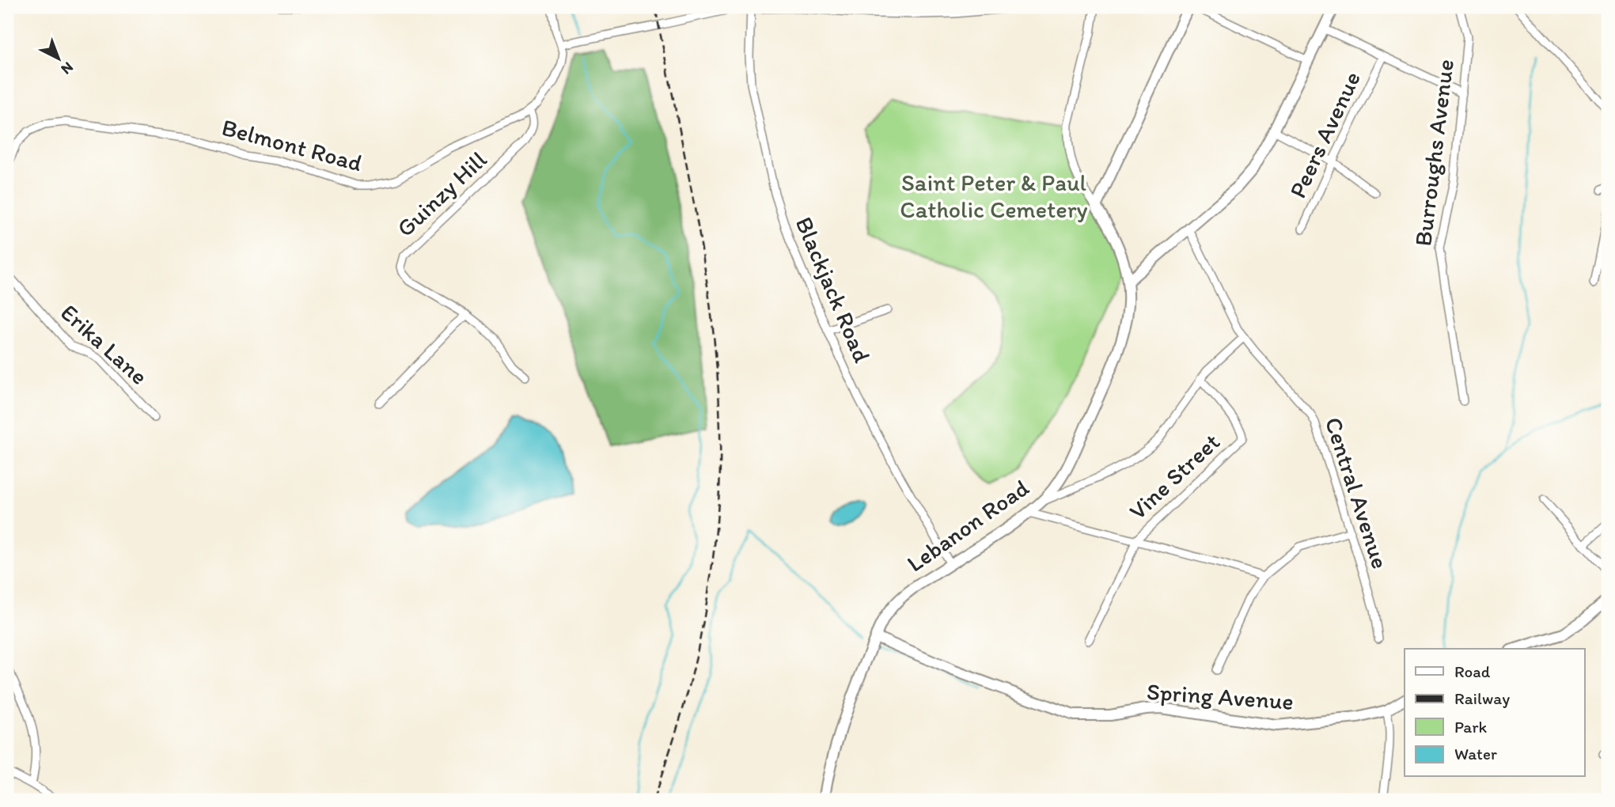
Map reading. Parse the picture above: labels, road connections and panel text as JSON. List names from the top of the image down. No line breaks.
{"streets":{"street":["Peers Avenue","Belmont Road","Burroughs Avenue","Guinzy Hill","Blackjack Road","Erika Lane","Vine Street","Central Avenue","Lebanon Road","Spring Avenue"]},"crossings":[["Belmont Road","Guinzy Hill"],["Blackjack Road","Lebanon Road"],["Lebanon Road","Spring Avenue"]],"parks":["Saint Peter & Paul Catholic Cemetery"],"legend":["Road","Railway","Park","Water"],"north":"bottom right"}
